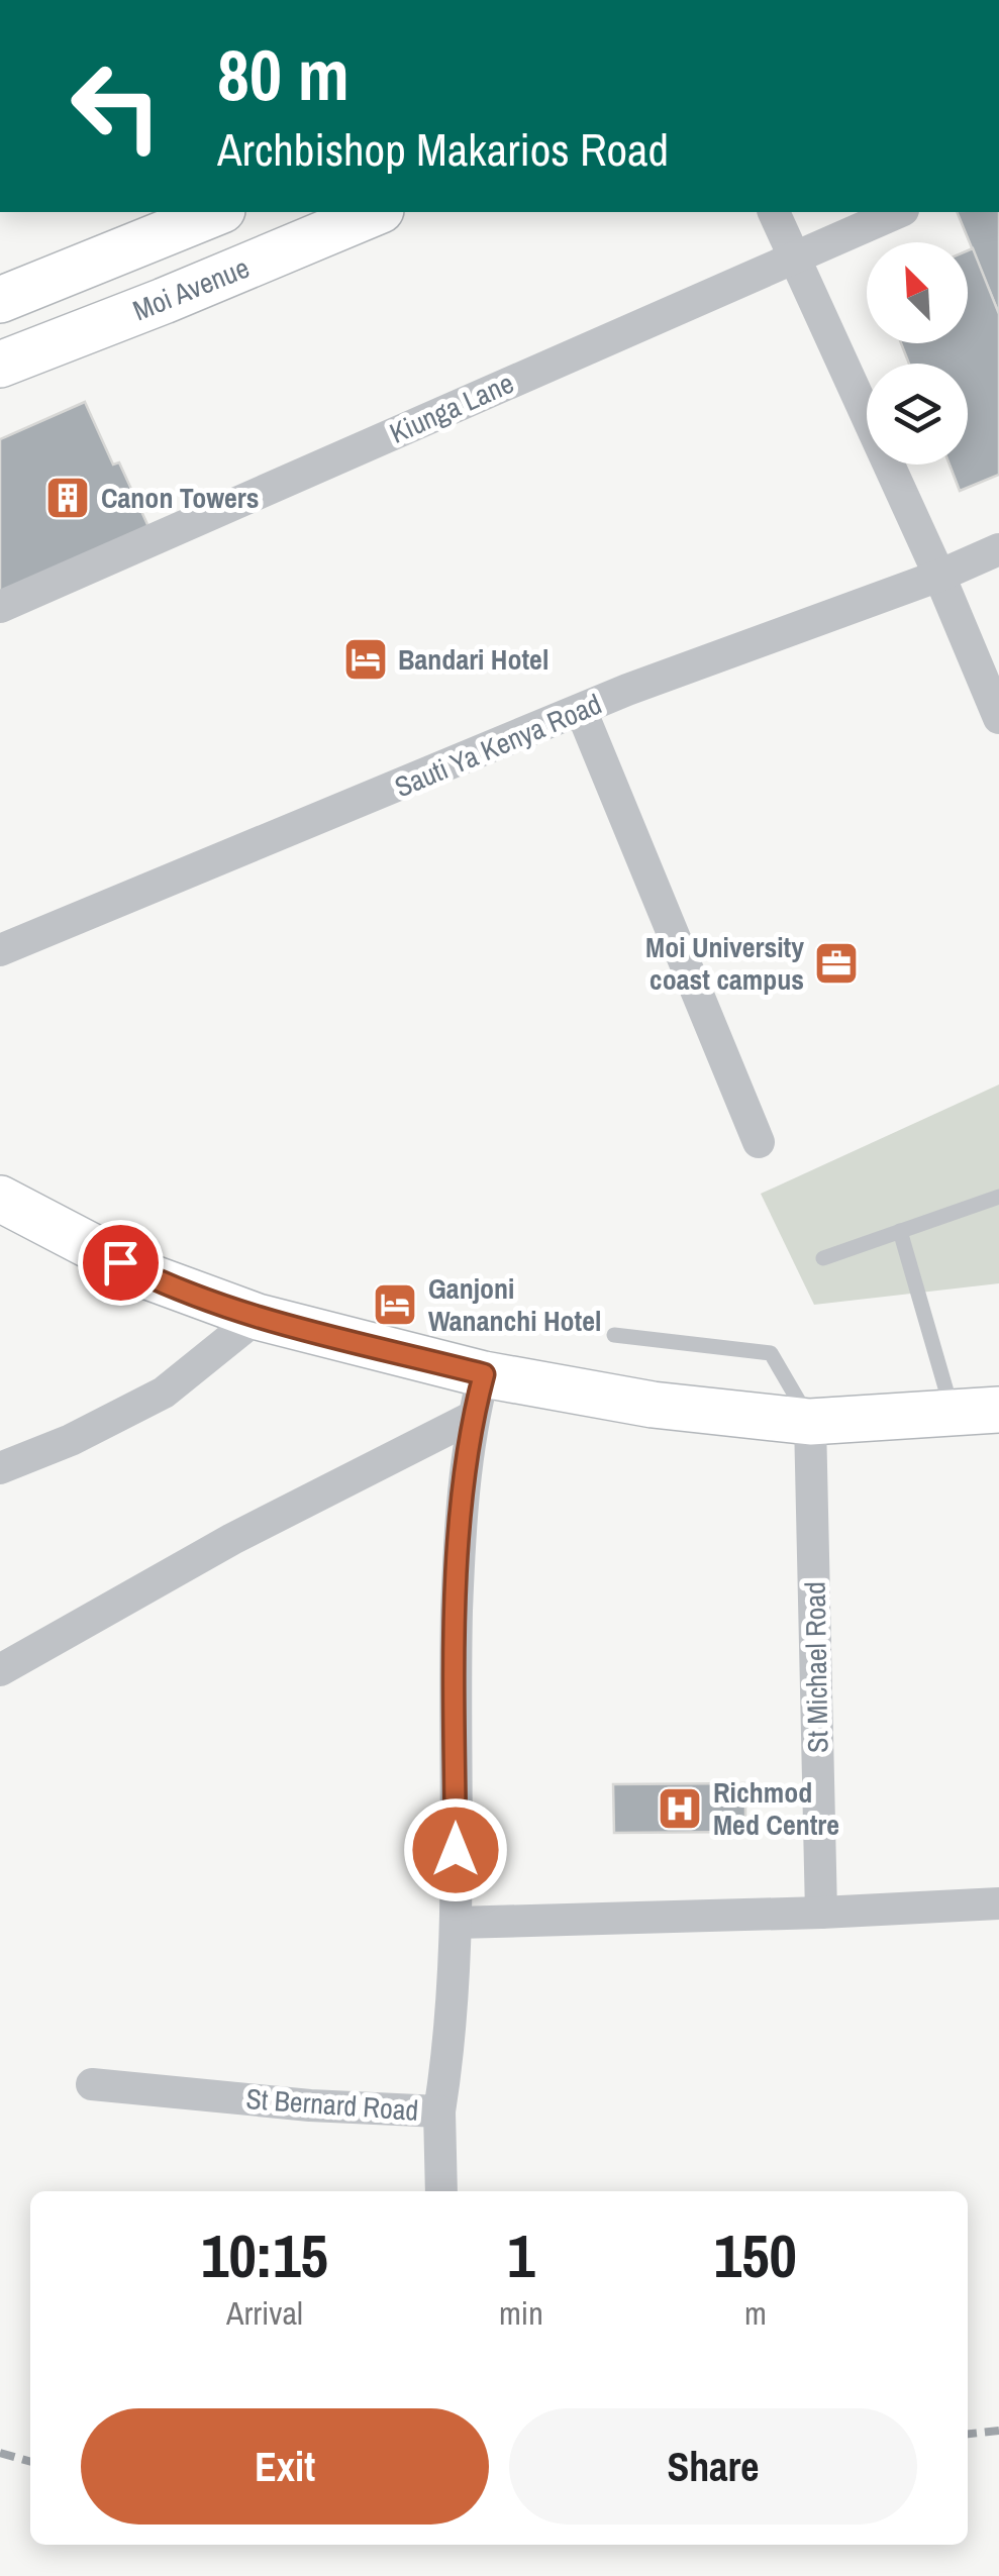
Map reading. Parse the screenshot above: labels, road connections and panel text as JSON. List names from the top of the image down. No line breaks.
{"streets":{"street":["Moi Avenue","Kiunga Lane","Sauti Ya Kenya Road","St Michael Road","St Bernard Road"]},"places":{"building":["Canon Towers"],"hotel":["Bandari Hotel","Ganjoni Wananchi Hotel"],"office":["Moi University coast campus"],"hospital":["Richmod Med Centre"]},"north":"top left","page":{"turn":["80 m","Archbishop Makarios Road"],"eta":["10:15","Arrival","1","min","150","m"],"buttons":["Exit","Share"]}}
